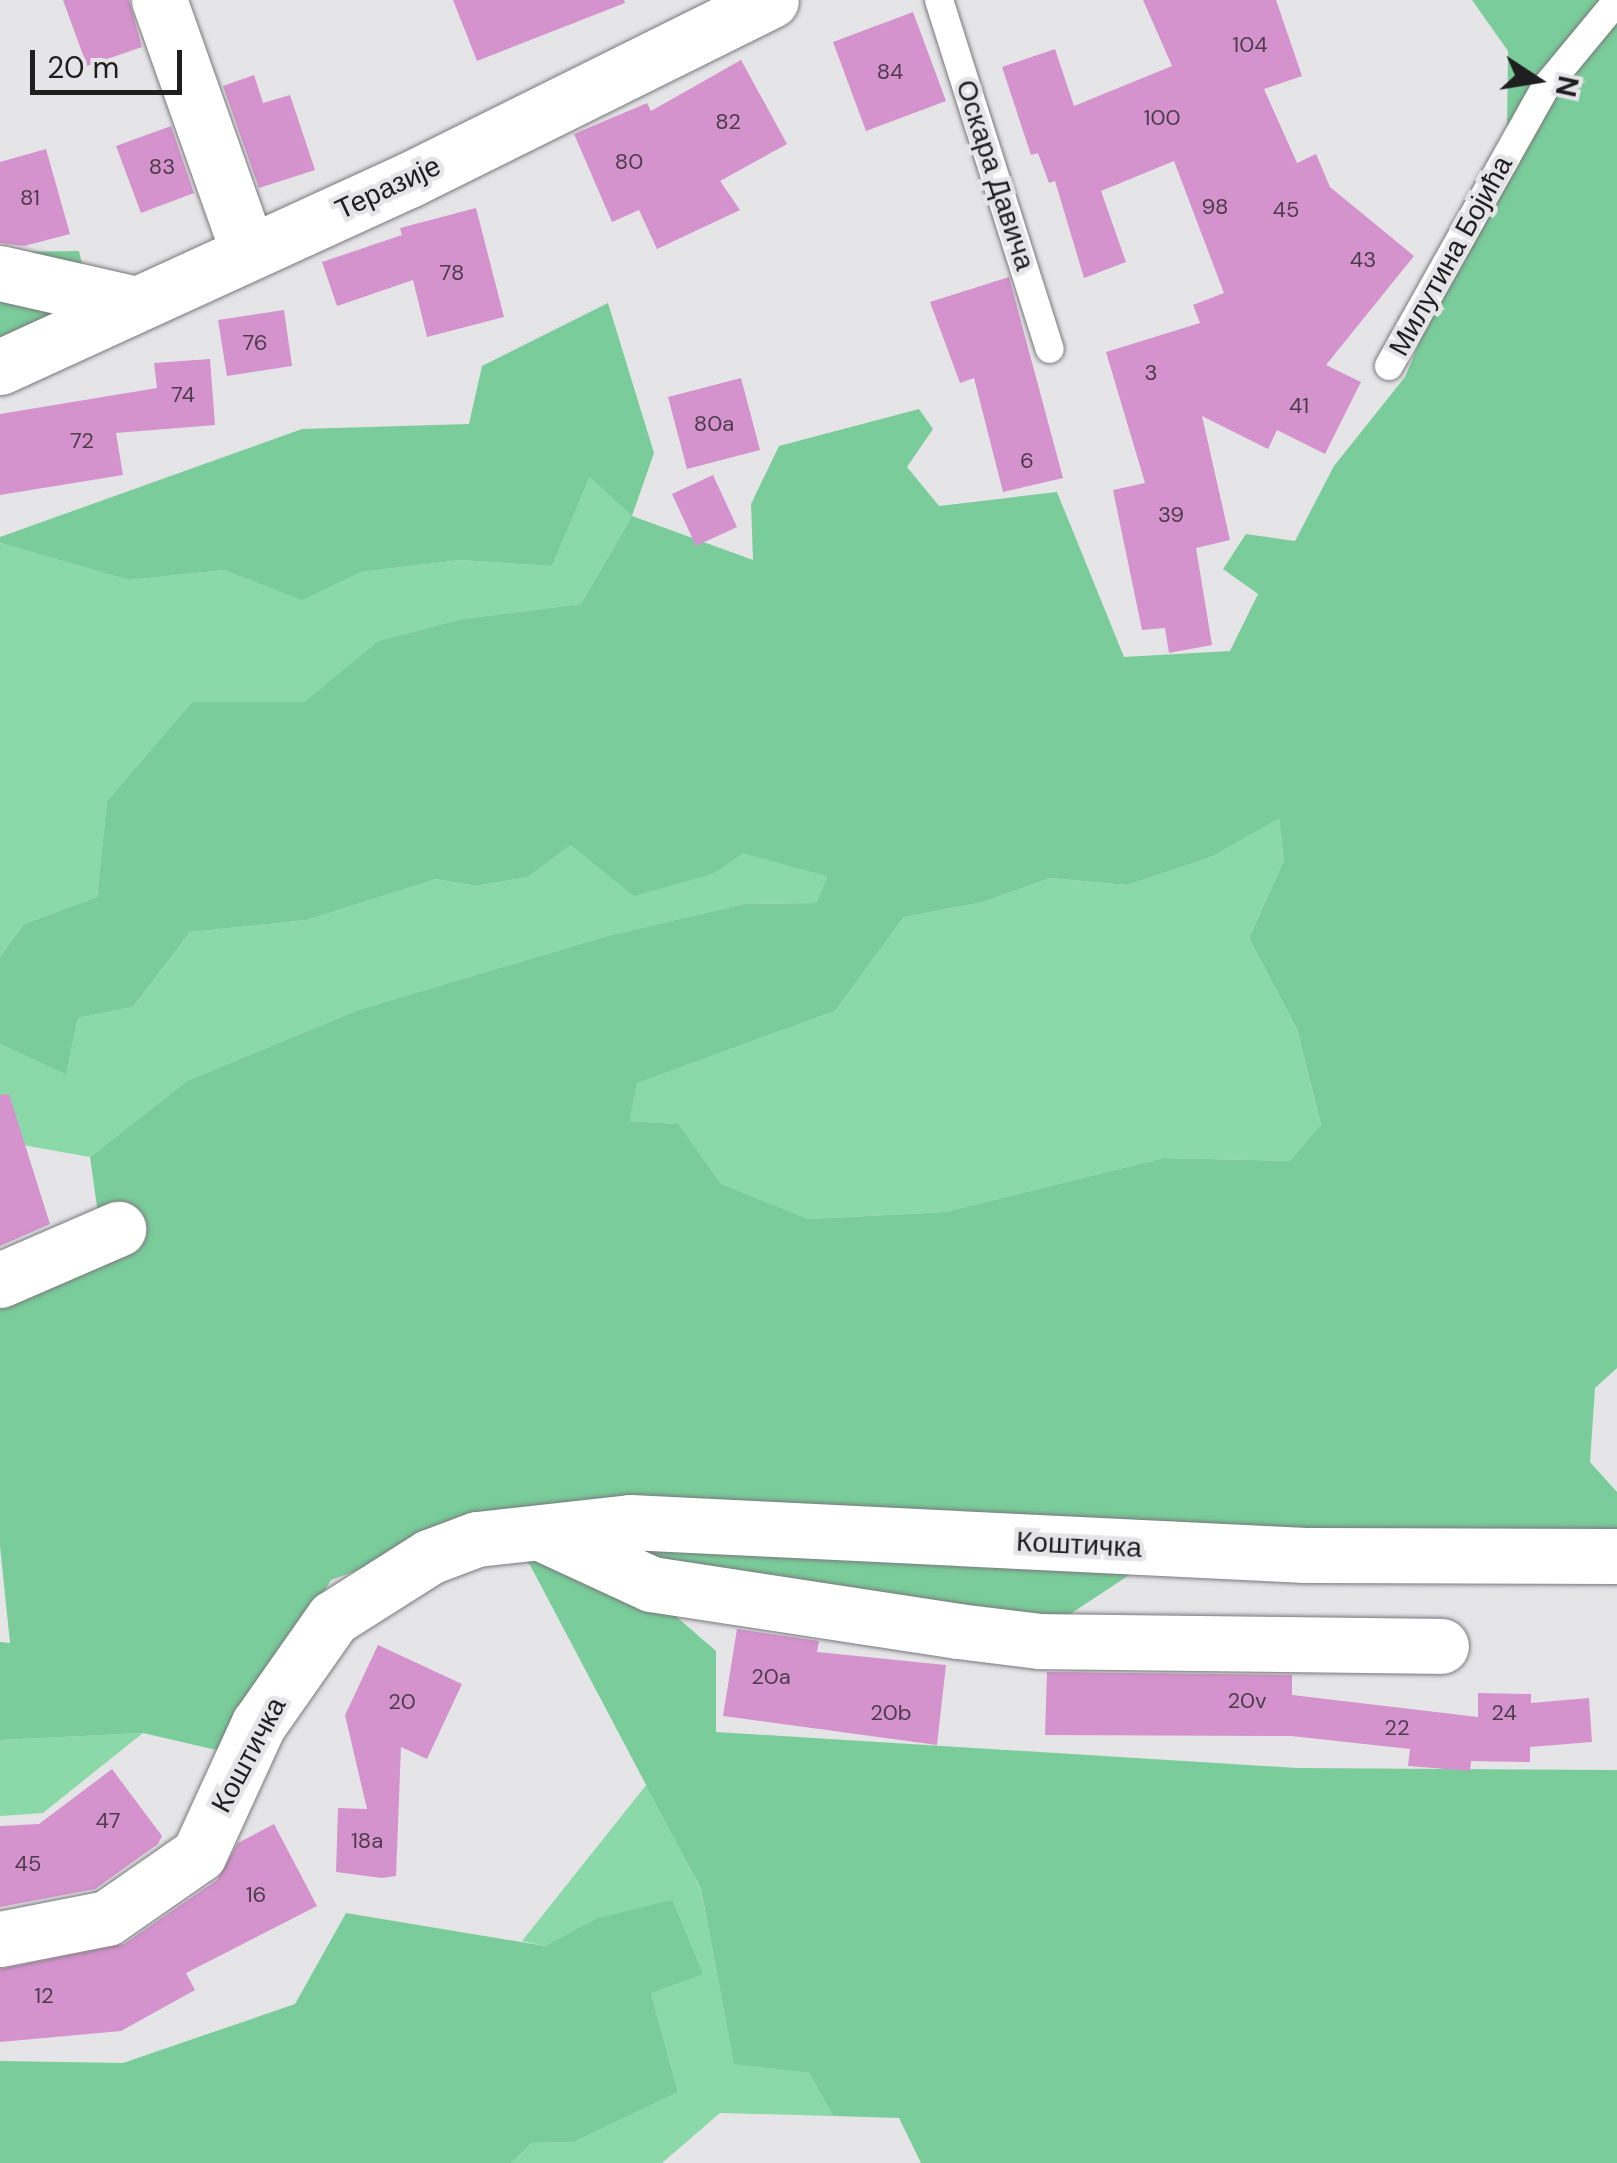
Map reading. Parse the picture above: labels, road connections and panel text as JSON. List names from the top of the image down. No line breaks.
{"streets":{"street":["Теразије","Коштичка"],"lane":["Оскара Давича","Милутина Бојића"]},"house_numbers":["104","84","100","82","80","83","81","98","45","43","78","76","3","74","41","80a","72","6","39","20a","20v","20","20b","24","22","47","18a","45","16","12"],"scale_bar":"20 m","north":"right"}
